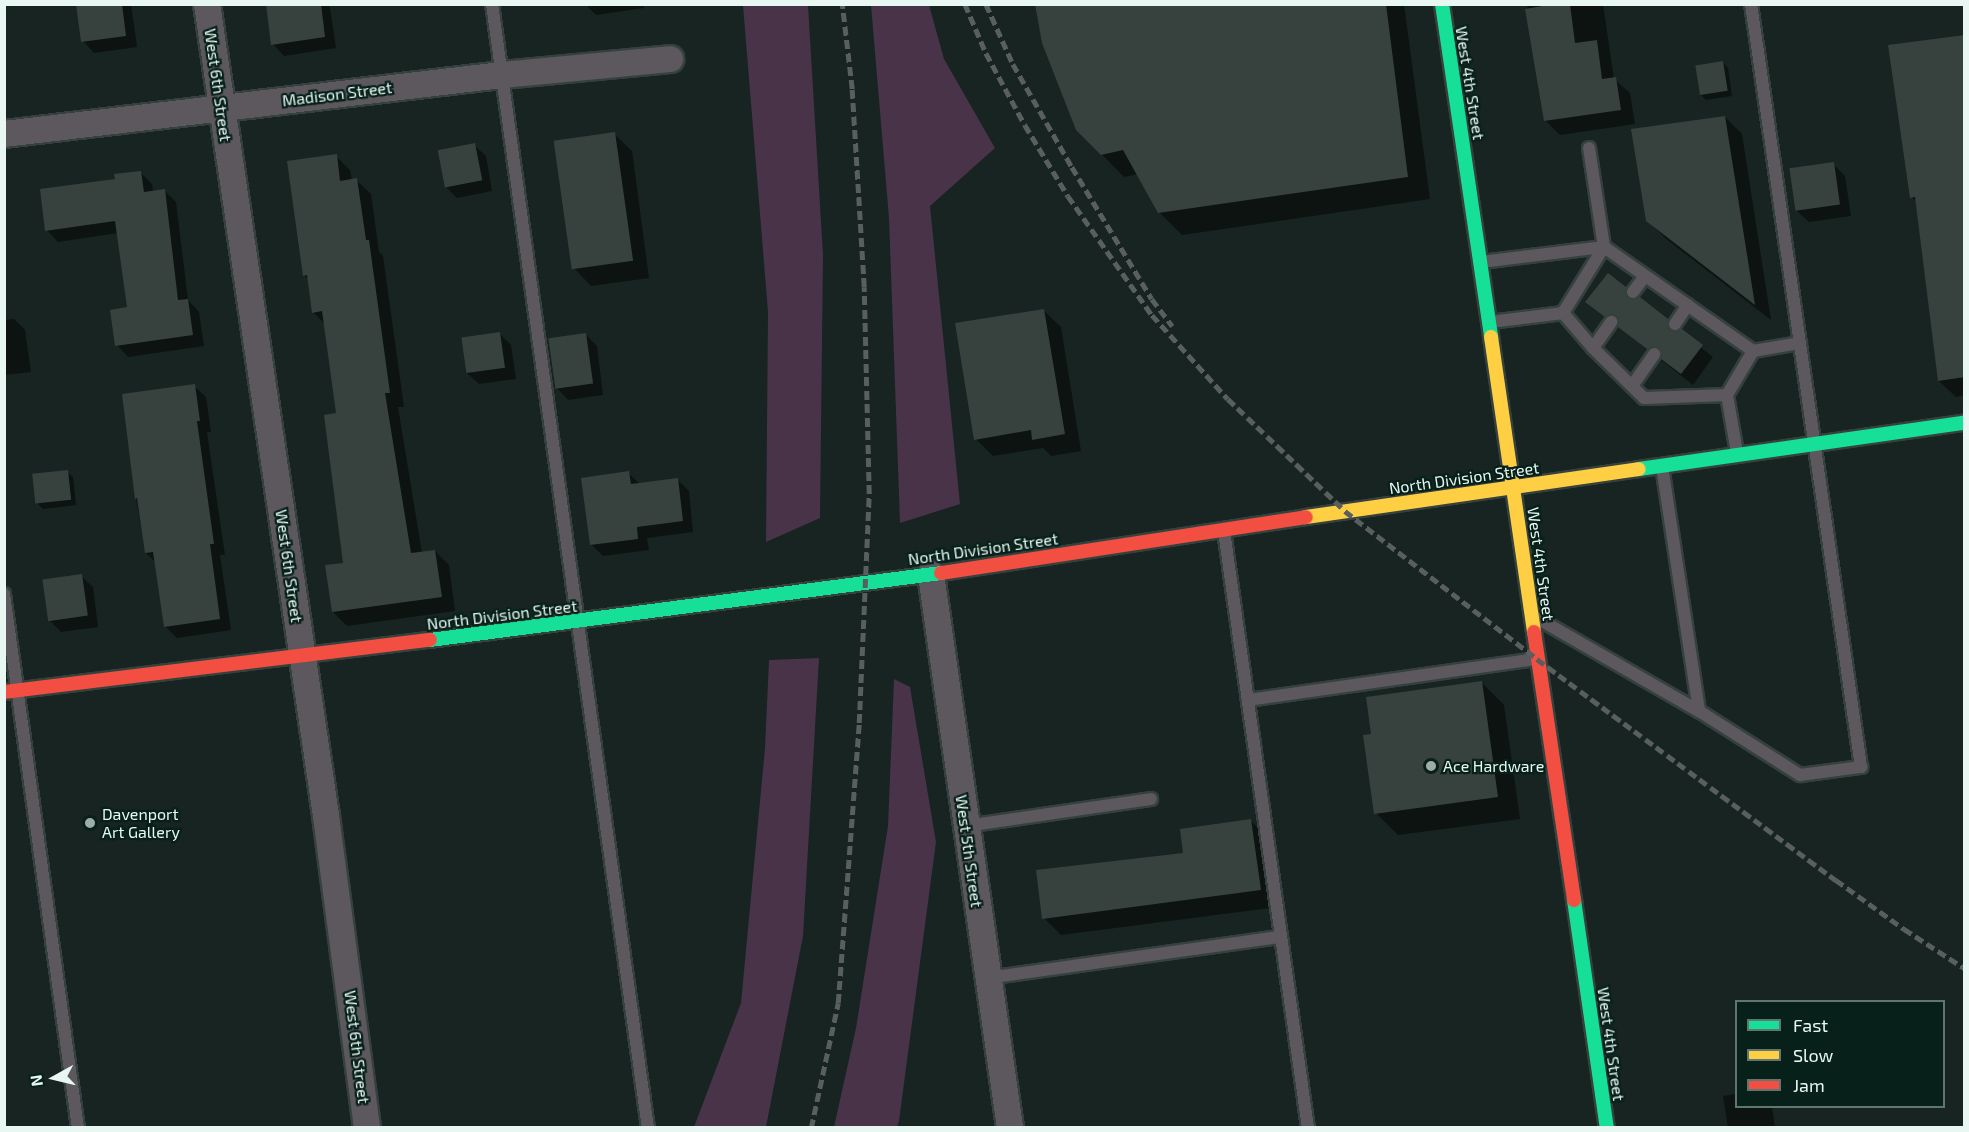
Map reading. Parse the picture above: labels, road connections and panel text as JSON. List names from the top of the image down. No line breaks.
{"streets":{"main road":["West 4th Street","North Division Street"],"street":["West 6th Street","Madison Street","West 5th Street"]},"crossings":[["West 4th Street","North Division Street"],["West 6th Street","Madison Street"],["West 6th Street","North Division Street"],["North Division Street","West 5th Street"]],"places":["Ace Hardware","Davenport Art Gallery"],"legend":["Fast","Slow","Jam"],"north":"left"}
